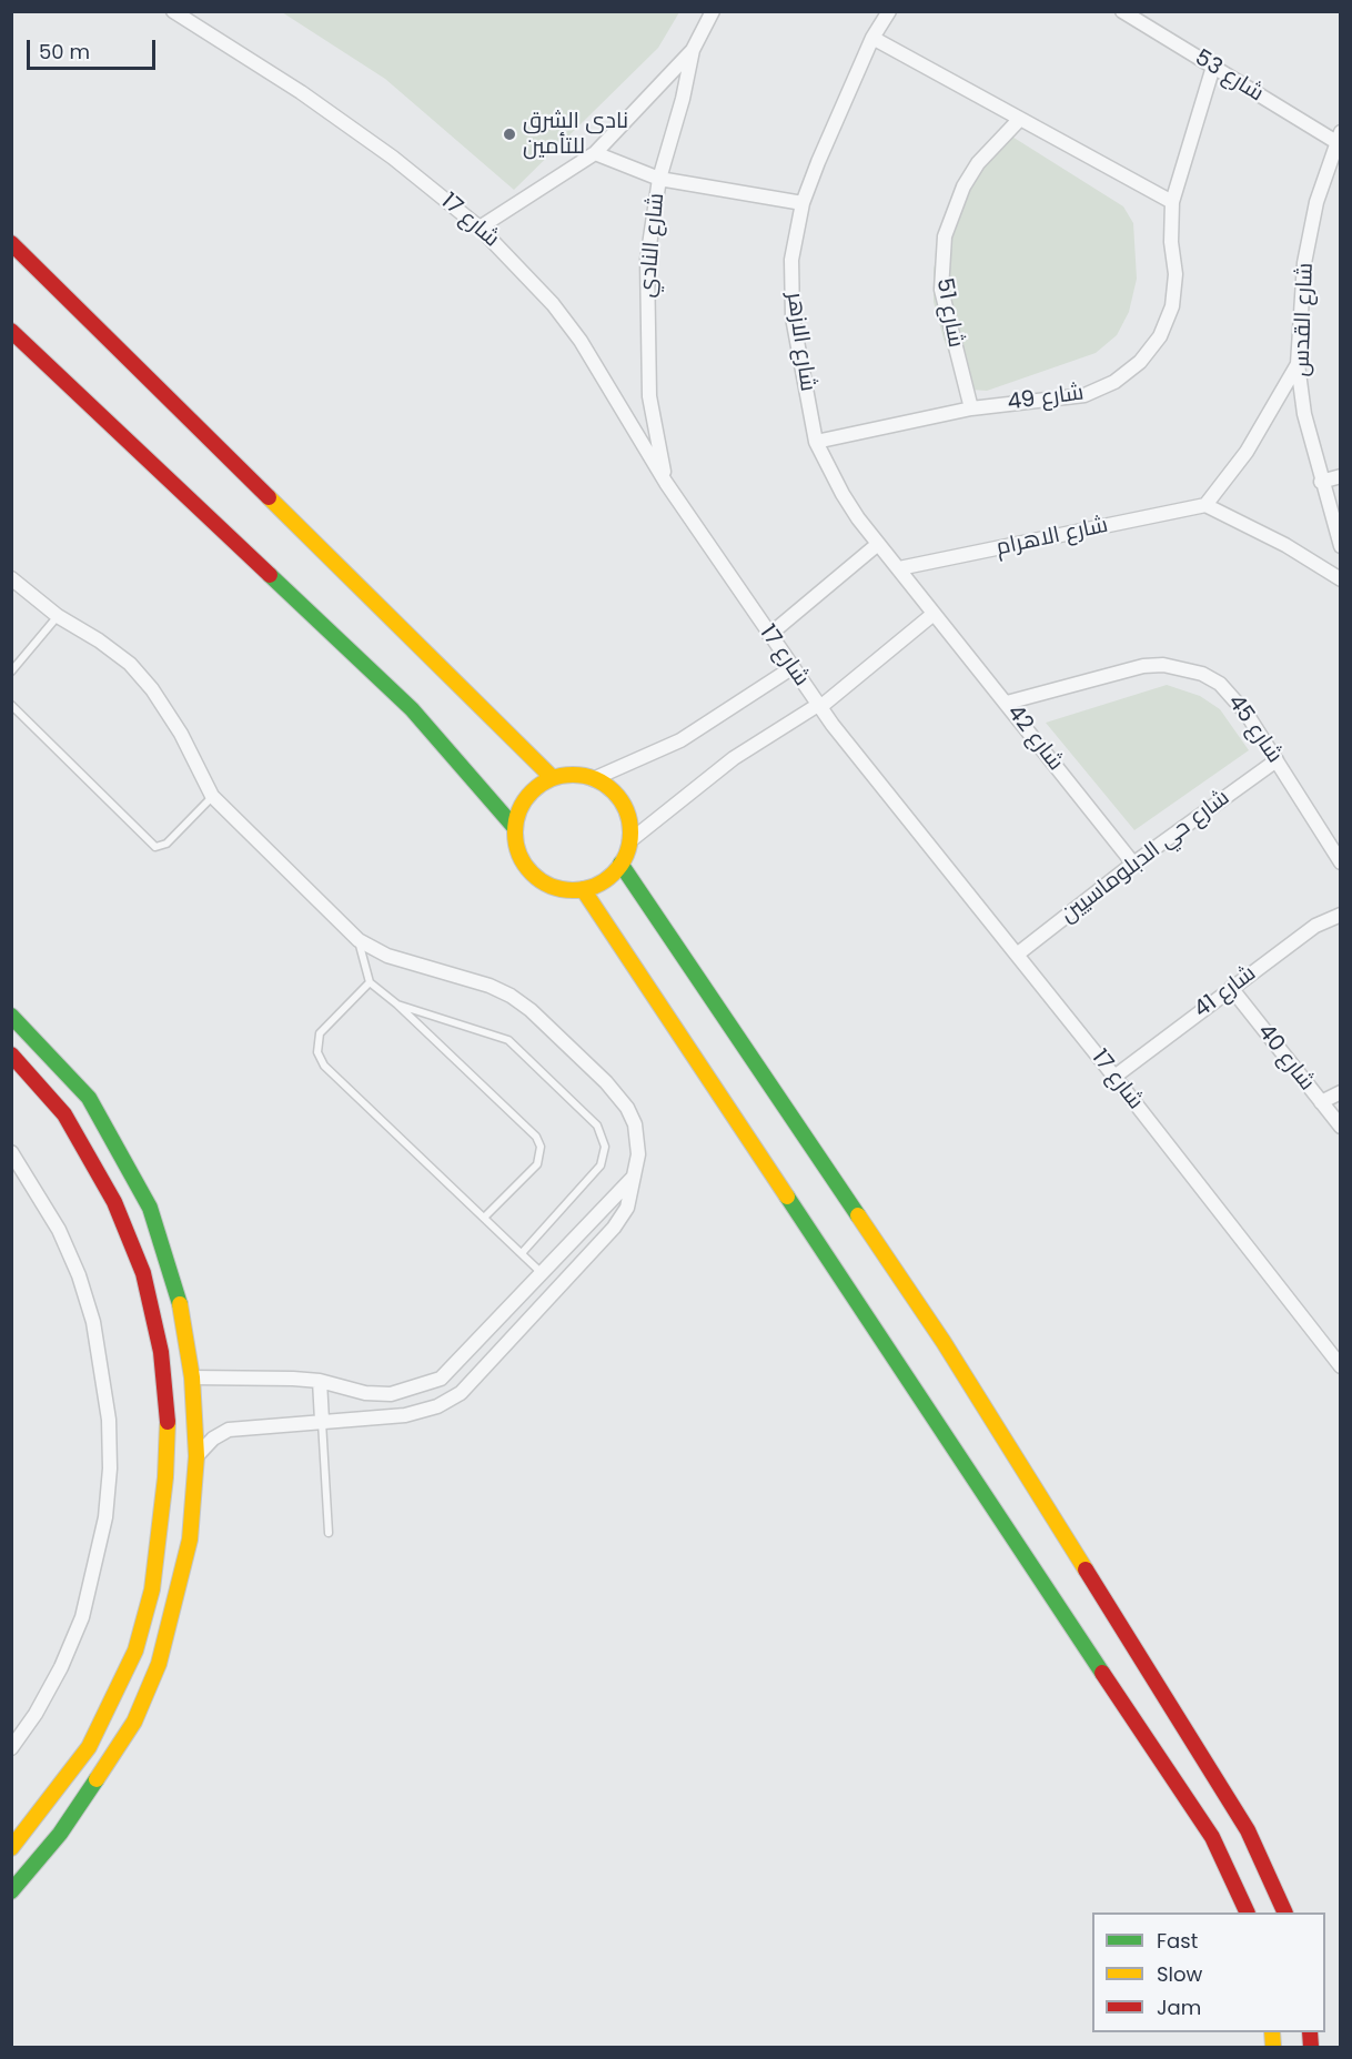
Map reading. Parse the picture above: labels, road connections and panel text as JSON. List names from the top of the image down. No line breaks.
{"streets":{"street":["شارع 53","شارع 17","شارع النادي","شارع 51","شارع القدس","شارع الازهر","شارع 49","شارع الاهرام","شارع 45","شارع 42","شارع حي الدبلوماسيين","شارع 41","شارع 40"]},"crossings":[["شارع 53","شارع القدس"],["شارع 53","شارع 49"],["شارع 17","شارع النادي"],["شارع 17","شارع حي الدبلوماسيين"],["شارع 17","شارع 41"],["شارع 51","شارع 49"],["شارع الازهر","شارع 49"],["شارع الازهر","شارع الاهرام"],["شارع الازهر","شارع 42"],["شارع 45","شارع 42"],["شارع 45","شارع حي الدبلوماسيين"],["شارع 42","شارع حي الدبلوماسيين"],["شارع 41","شارع 40"]],"places":["نادى الشرق للتأمين"],"legend":["Fast","Slow","Jam"],"scale_bar":"50 m"}
